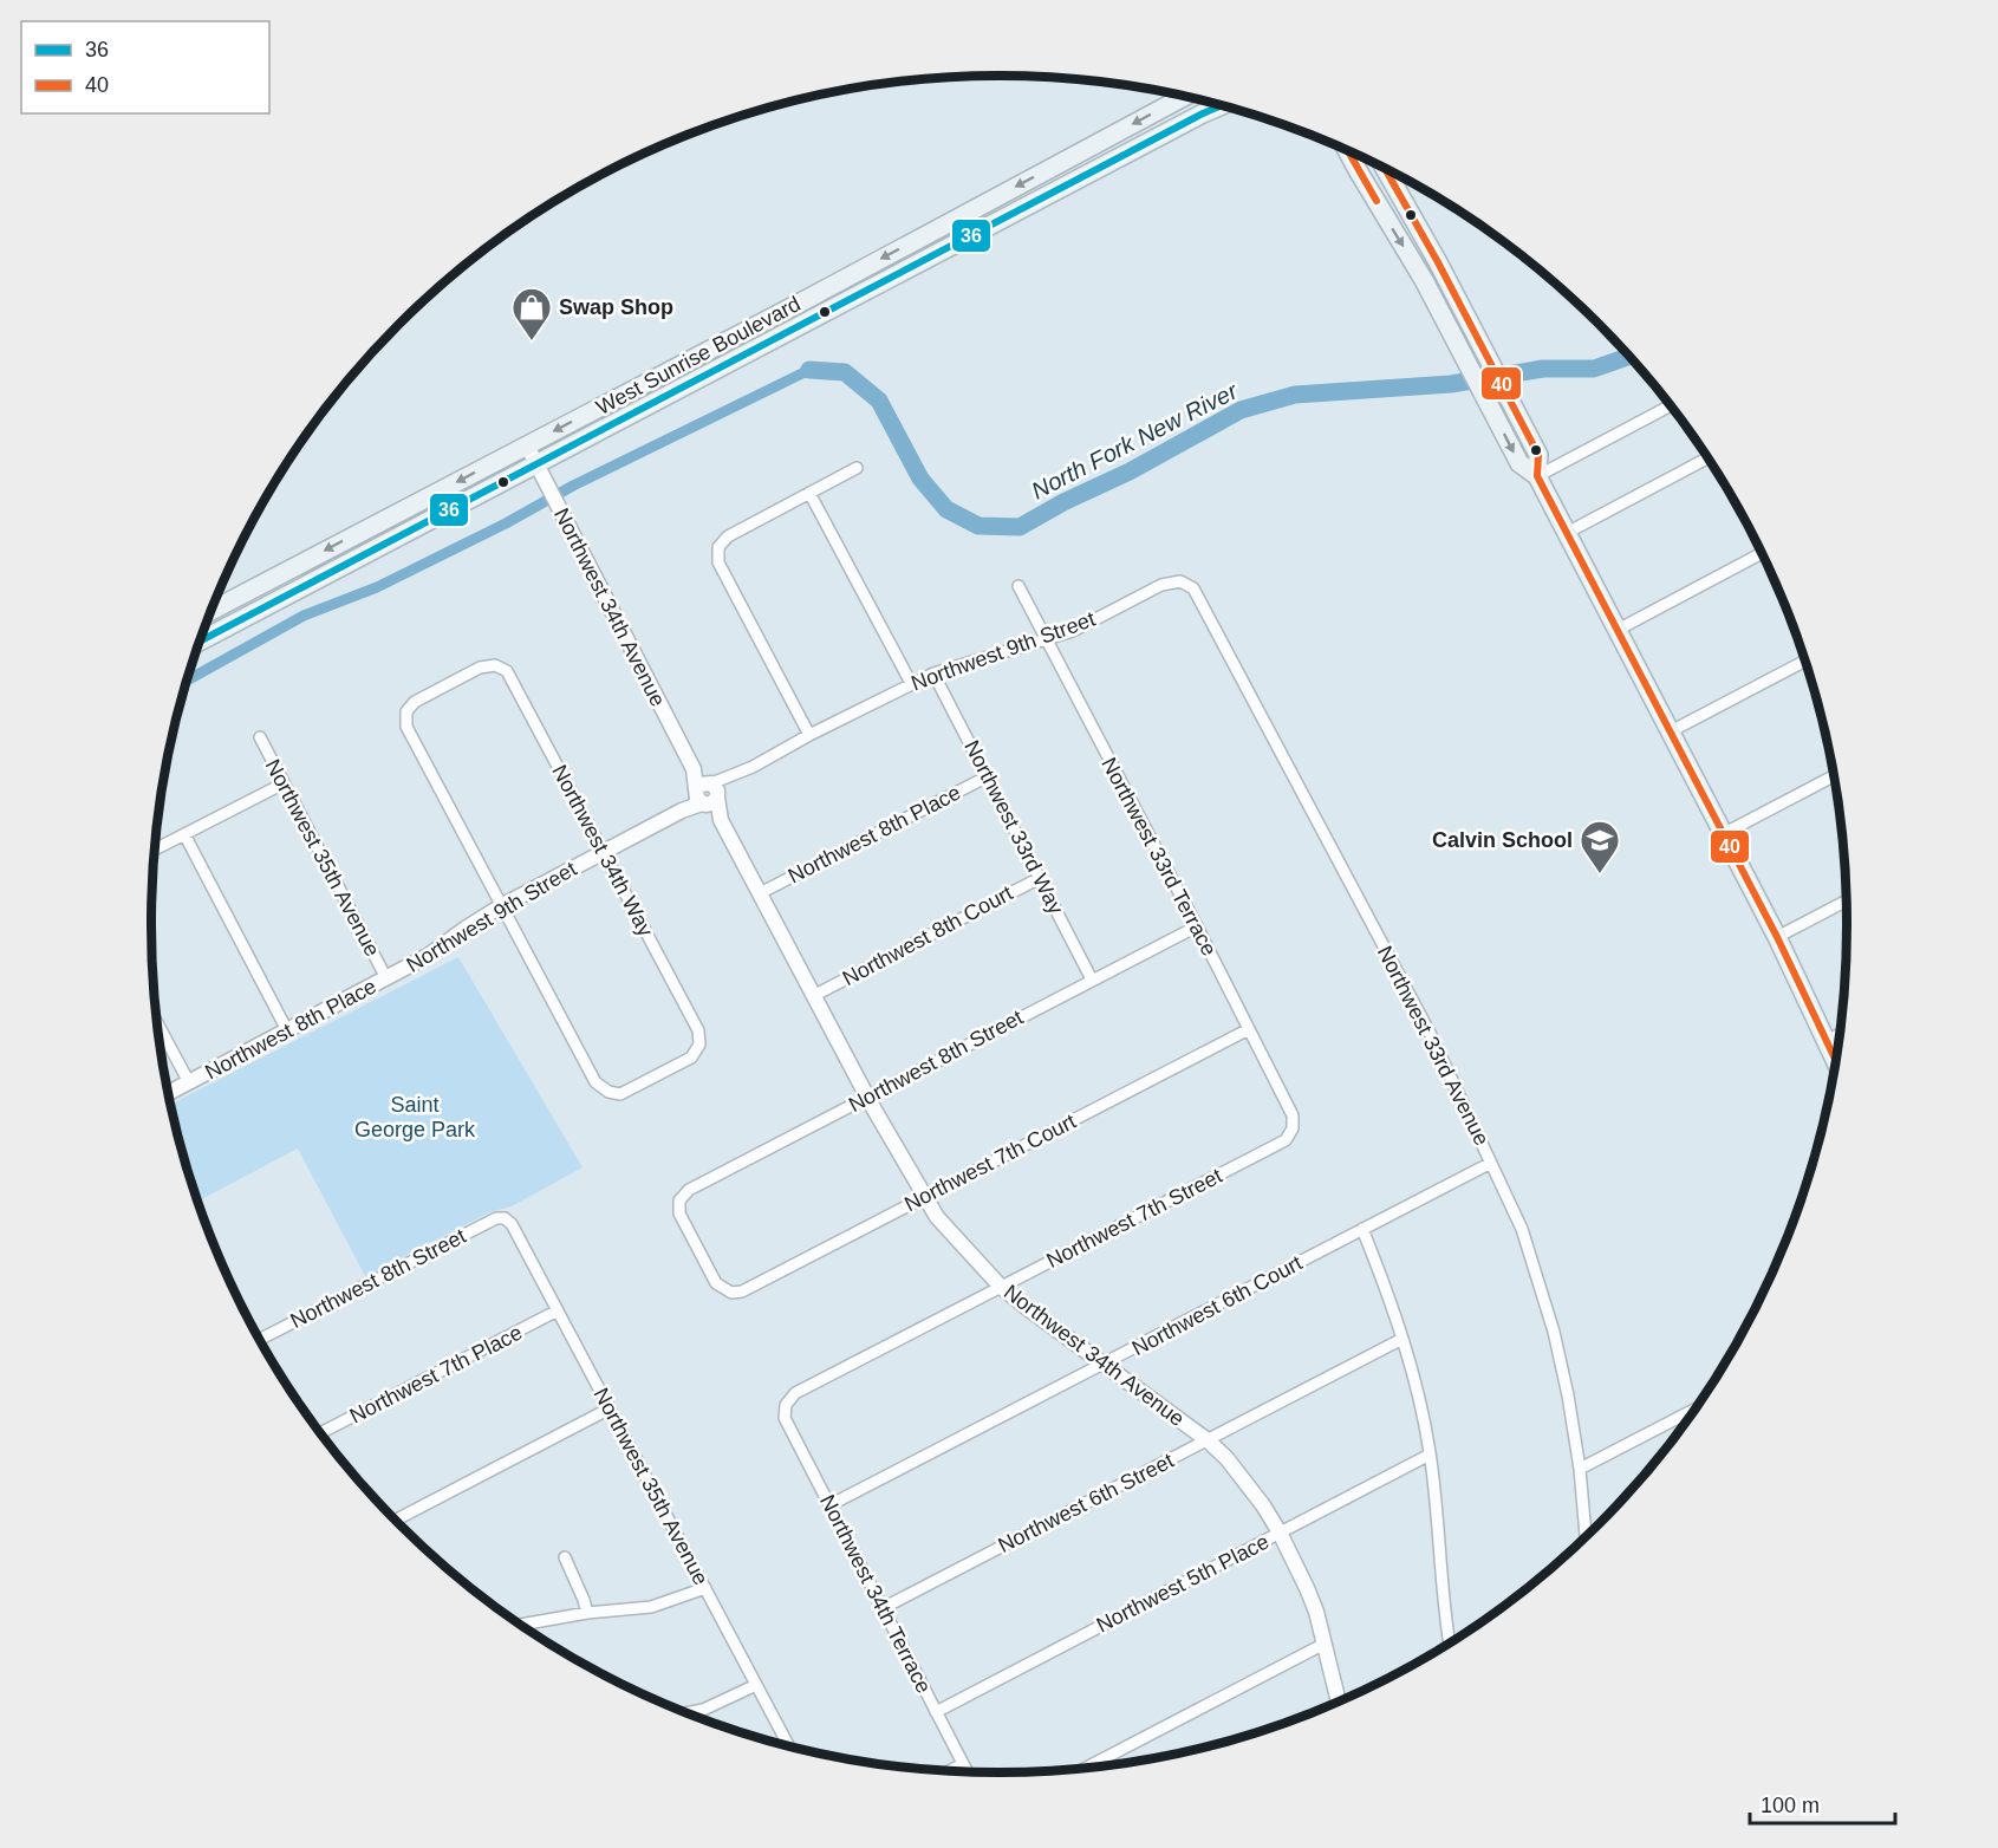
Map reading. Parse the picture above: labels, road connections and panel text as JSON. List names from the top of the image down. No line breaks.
{"streets":{"main road":["West Sunrise Boulevard"],"street":["Northwest 34th Avenue","Northwest 9th Street","Northwest 33rd Way","Northwest 8th Place","Northwest 34th Way","Northwest 33rd Terrace","Northwest 35th Avenue","Northwest 8th Court","Northwest 33rd Avenue","Northwest 8th Street","Northwest 7th Court","Northwest 7th Street","Northwest 6th Court","Northwest 7th Place","Northwest 6th Street","Northwest 5th Place","Northwest 34th Terrace"]},"crossings":[["West Sunrise Boulevard","Northwest 34th Avenue"],["Northwest 34th Avenue","Northwest 9th Street"],["Northwest 34th Avenue","Northwest 8th Place"],["Northwest 34th Avenue","Northwest 8th Court"],["Northwest 34th Avenue","Northwest 8th Street"],["Northwest 34th Avenue","Northwest 7th Court"],["Northwest 34th Avenue","Northwest 7th Street"],["Northwest 34th Avenue","Northwest 6th Court"],["Northwest 34th Avenue","Northwest 6th Street"],["Northwest 34th Avenue","Northwest 5th Place"],["Northwest 9th Street","Northwest 33rd Way"],["Northwest 9th Street","Northwest 8th Place"],["Northwest 9th Street","Northwest 34th Way"],["Northwest 9th Street","Northwest 33rd Terrace"],["Northwest 9th Street","Northwest 35th Avenue"],["Northwest 9th Street","Northwest 33rd Avenue"],["Northwest 33rd Way","Northwest 8th Place"],["Northwest 33rd Way","Northwest 8th Court"],["Northwest 33rd Way","Northwest 8th Street"],["Northwest 8th Place","Northwest 35th Avenue"],["Northwest 33rd Terrace","Northwest 8th Street"],["Northwest 33rd Terrace","Northwest 7th Court"],["Northwest 33rd Terrace","Northwest 7th Street"],["Northwest 35th Avenue","Northwest 8th Street"],["Northwest 35th Avenue","Northwest 7th Place"],["Northwest 33rd Avenue","Northwest 6th Court"],["Northwest 8th Street","Northwest 7th Court"],["Northwest 7th Street","Northwest 34th Terrace"],["Northwest 6th Court","Northwest 34th Terrace"],["Northwest 6th Street","Northwest 34th Terrace"],["Northwest 5th Place","Northwest 34th Terrace"]],"water":["North Fork New River"],"parks":["Saint George Park"],"places":{"shop":["Swap Shop"],"school or university":["Calvin School"]},"lines":["transit line 36","transit line 40"],"legend":["36","40"],"scale_bar":"100 m"}
